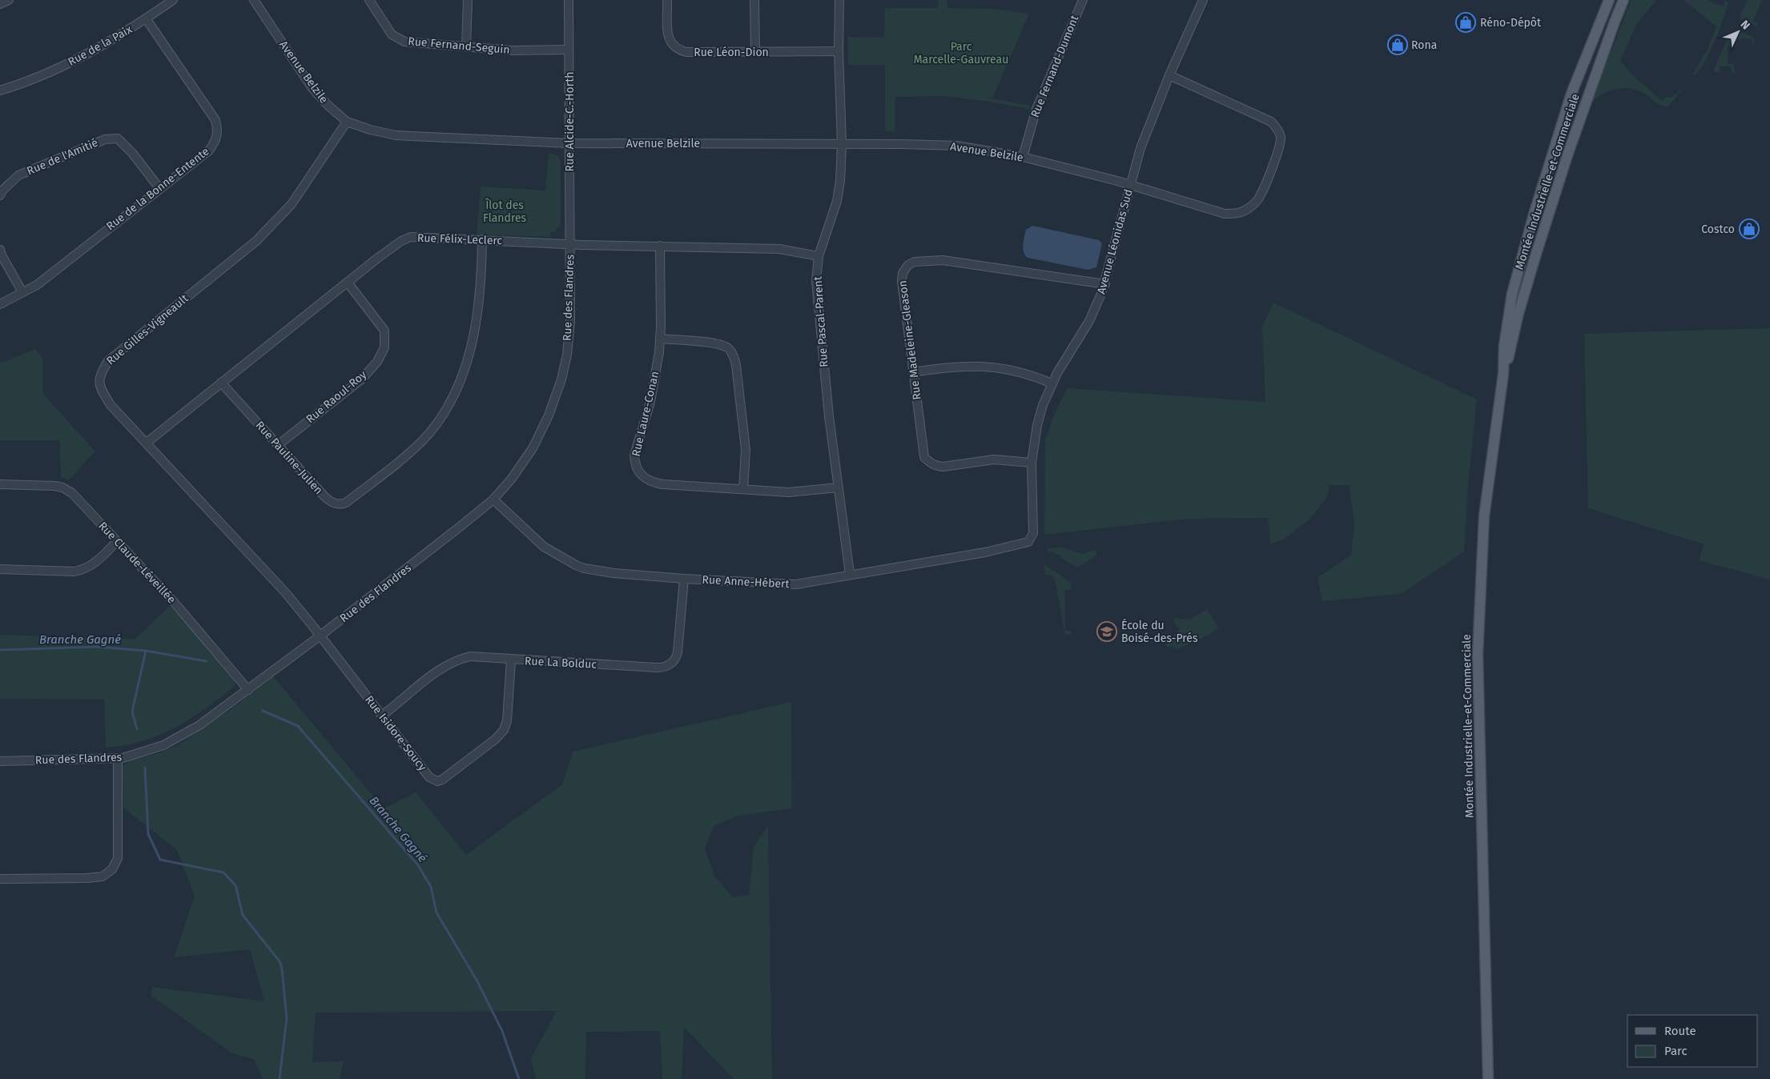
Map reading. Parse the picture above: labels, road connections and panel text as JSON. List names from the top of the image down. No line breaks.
{"streets":{"main road":["Montée Industrielle-et-Commerciale"],"street":["Rue de la Paix","Rue Fernand-Seguin","Rue Léon-Dion","Rue Fernand-Dumont","Avenue Belzile","Rue Alcide-C.-Horth","Rue de l'Amitié","Rue de la Bonne-Entente","Rue Félix-Leclerc","Avenue Léonidas Sud","Rue des Flandres","Rue Pascal-Parent","Rue Gilles-Vigneault","Rue Madeleine-Gleason","Rue Raoul-Roy","Rue Laure-Conan","Rue Pauline-Julien","Rue Claude-Léveillée","Rue Anne-Hébert","Rue La Bolduc","Rue Isidore-Soucy"]},"crossings":[["Rue de la Paix","Rue de la Bonne-Entente"],["Rue Fernand-Seguin","Rue Alcide-C.-Horth"],["Rue Léon-Dion","Rue Pascal-Parent"],["Rue Fernand-Dumont","Avenue Belzile"],["Avenue Belzile","Rue Alcide-C.-Horth"],["Avenue Belzile","Avenue Léonidas Sud"],["Avenue Belzile","Rue Pascal-Parent"],["Avenue Belzile","Rue Gilles-Vigneault"],["Rue Alcide-C.-Horth","Rue Félix-Leclerc"],["Rue Alcide-C.-Horth","Rue des Flandres"],["Rue de l'Amitié","Rue de la Bonne-Entente"],["Rue Félix-Leclerc","Rue des Flandres"],["Rue Félix-Leclerc","Rue Pascal-Parent"],["Rue Félix-Leclerc","Rue Gilles-Vigneault"],["Rue Félix-Leclerc","Rue Raoul-Roy"],["Rue Félix-Leclerc","Rue Laure-Conan"],["Rue Félix-Leclerc","Rue Pauline-Julien"],["Avenue Léonidas Sud","Rue Madeleine-Gleason"],["Avenue Léonidas Sud","Rue Anne-Hébert"],["Rue des Flandres","Rue Gilles-Vigneault"],["Rue des Flandres","Rue Claude-Léveillée"],["Rue des Flandres","Rue Anne-Hébert"],["Rue des Flandres","Rue Isidore-Soucy"],["Rue Pascal-Parent","Rue Laure-Conan"],["Rue Pascal-Parent","Rue Anne-Hébert"],["Rue Gilles-Vigneault","Rue Isidore-Soucy"],["Rue Raoul-Roy","Rue Pauline-Julien"],["Rue Anne-Hébert","Rue La Bolduc"],["Rue La Bolduc","Rue Isidore-Soucy"]],"water":["Branche Gagné"],"parks":["Parc Marcelle-Gauvreau","Îlot des Flandres"],"places":{"shop":["Réno-Dépôt","Rona","Costco"],"school or university":["École du Boisé-des-Prés"]},"legend":["Route","Parc"],"north":"top right"}
